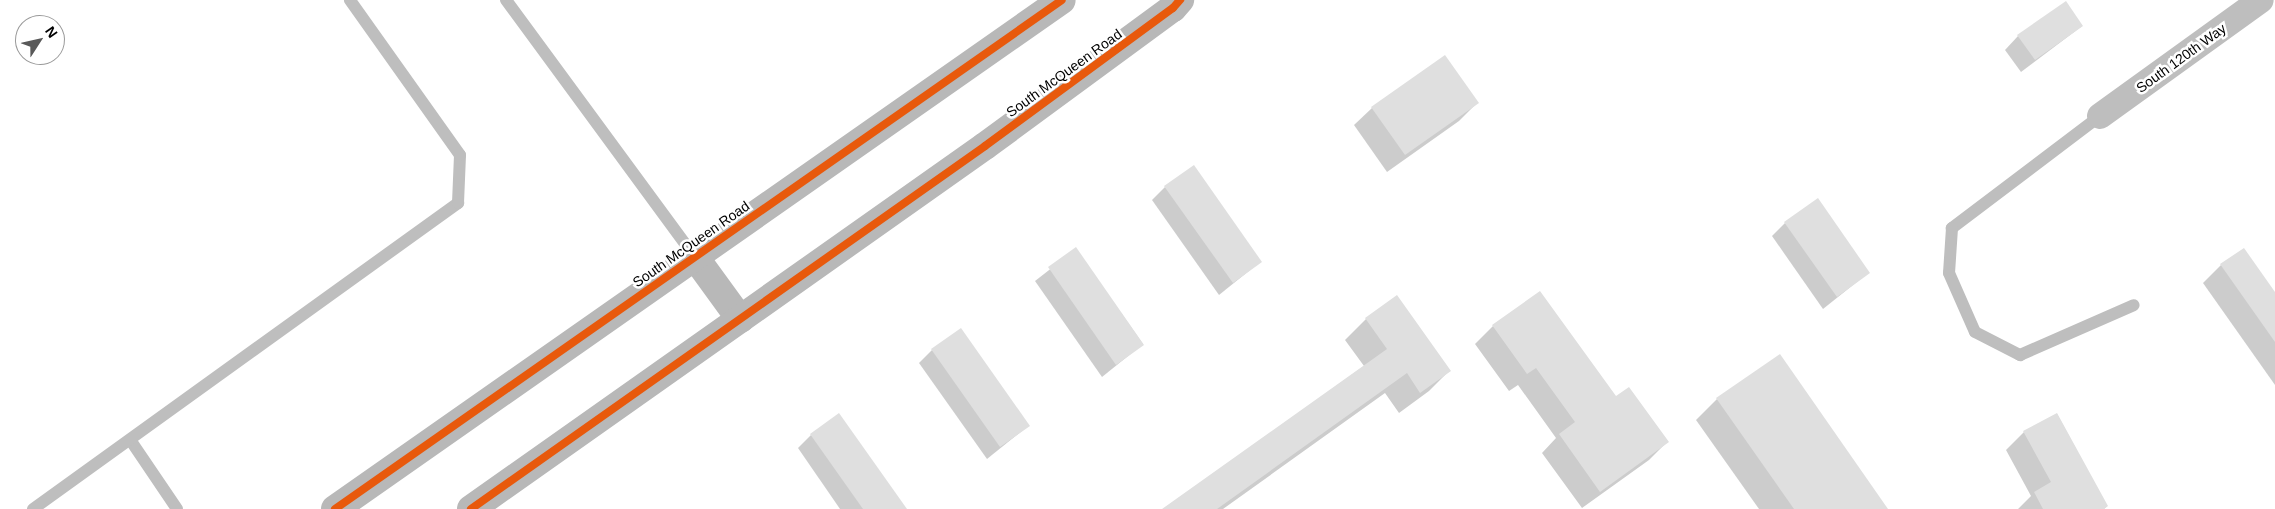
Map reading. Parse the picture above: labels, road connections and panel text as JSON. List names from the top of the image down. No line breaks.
{"streets":{"main road":["South McQueen Road"],"street":["South 120th Way"]},"north":"top right"}
